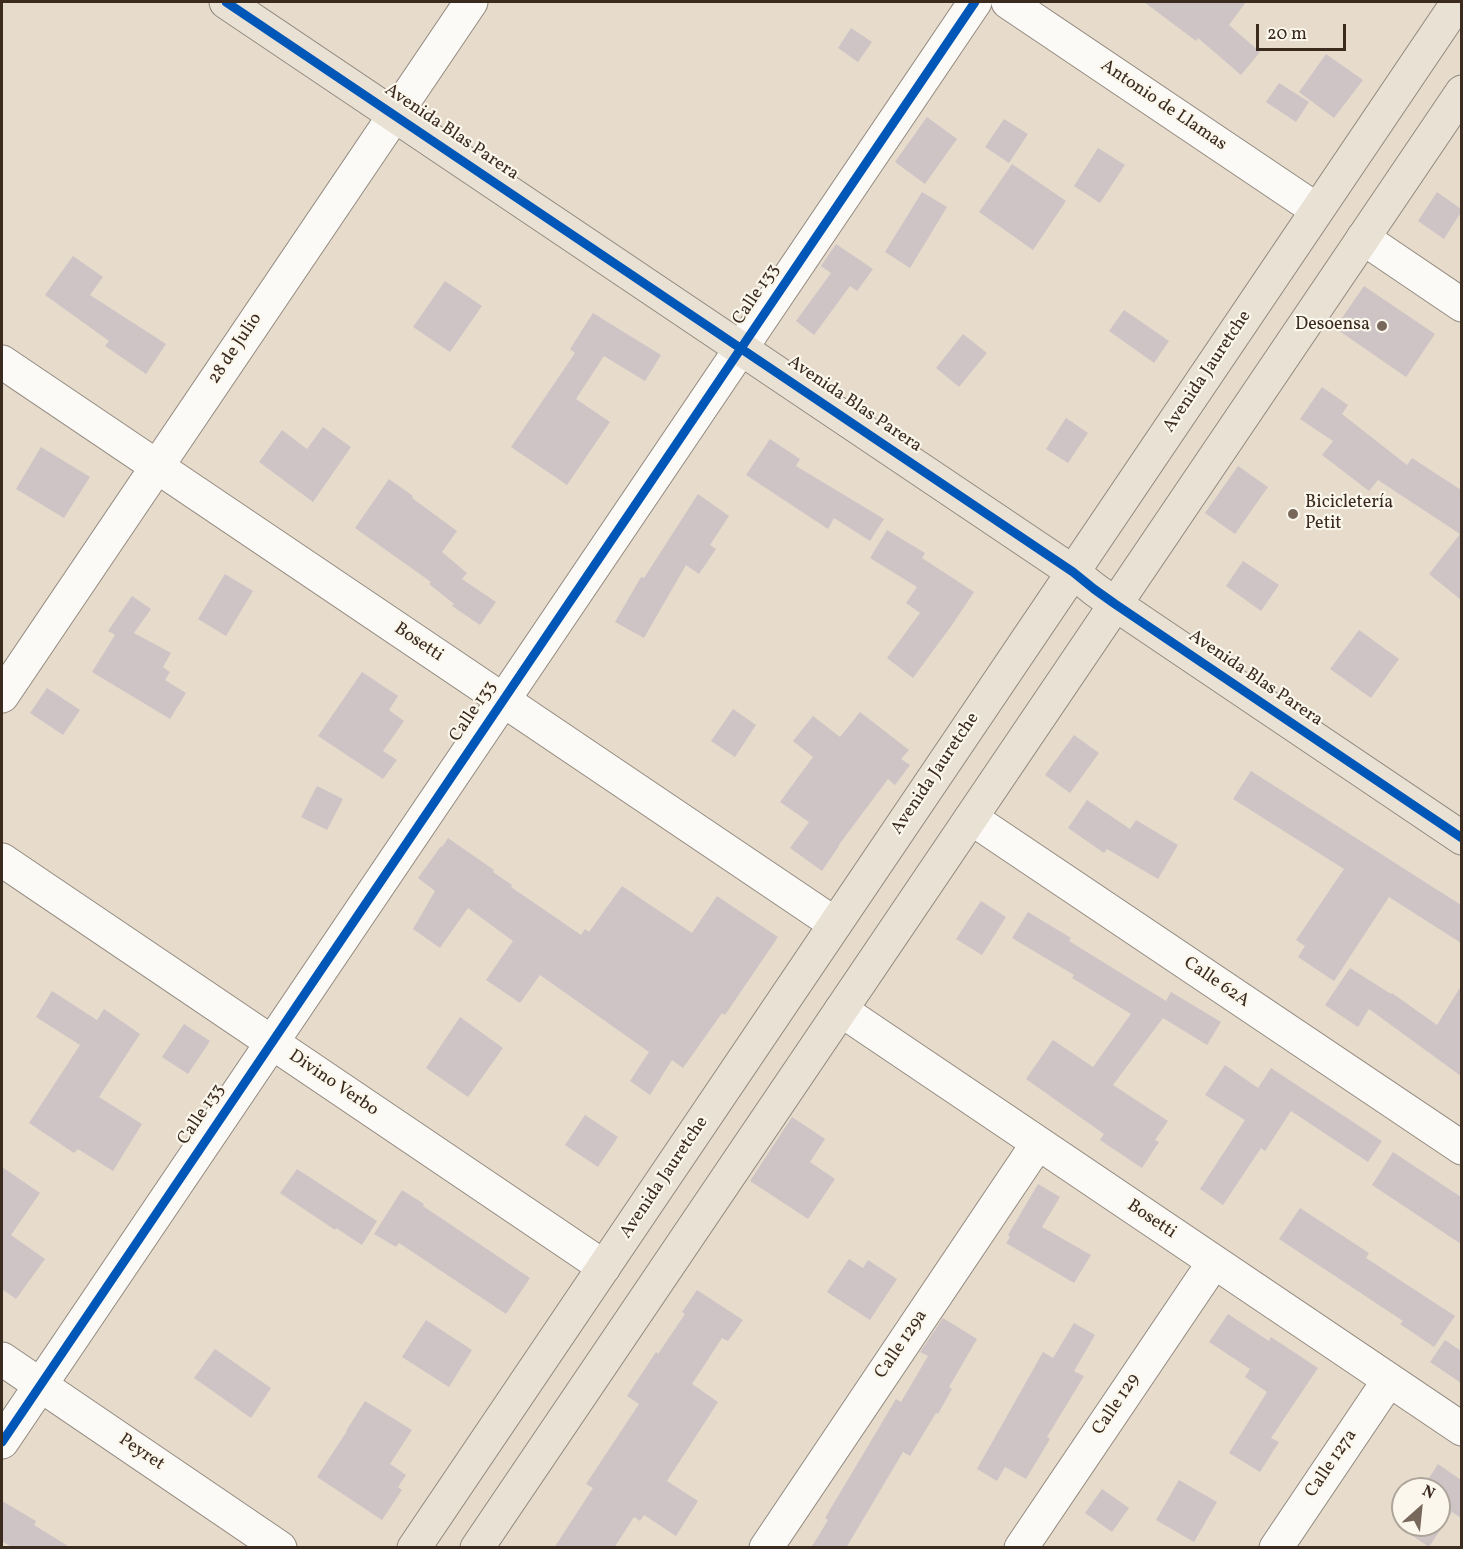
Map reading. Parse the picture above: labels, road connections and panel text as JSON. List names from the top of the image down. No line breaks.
{"streets":{"main road":["Avenida Blas Parera","Avenida Jauretche"],"street":["Antonio de Llamas","Calle 133","28 de Julio","Bosetti","Calle 62A","Divino Verbo","Calle 129a","Calle 129","Peyret","Calle 127a"]},"crossings":[["Antonio de Llamas","Avenida Jauretche"],["Avenida Blas Parera","Calle 133"],["Avenida Blas Parera","28 de Julio"],["Avenida Blas Parera","Avenida Jauretche"],["Calle 133","Bosetti"],["Calle 133","Divino Verbo"],["Calle 133","Peyret"],["28 de Julio","Bosetti"],["Avenida Jauretche","Bosetti"],["Avenida Jauretche","Divino Verbo"],["Bosetti","Calle 129a"],["Bosetti","Calle 129"],["Bosetti","Calle 127a"]],"places":["Desoensa","Bicicletería Petit"],"scale_bar":"20 m","north":"top right"}
